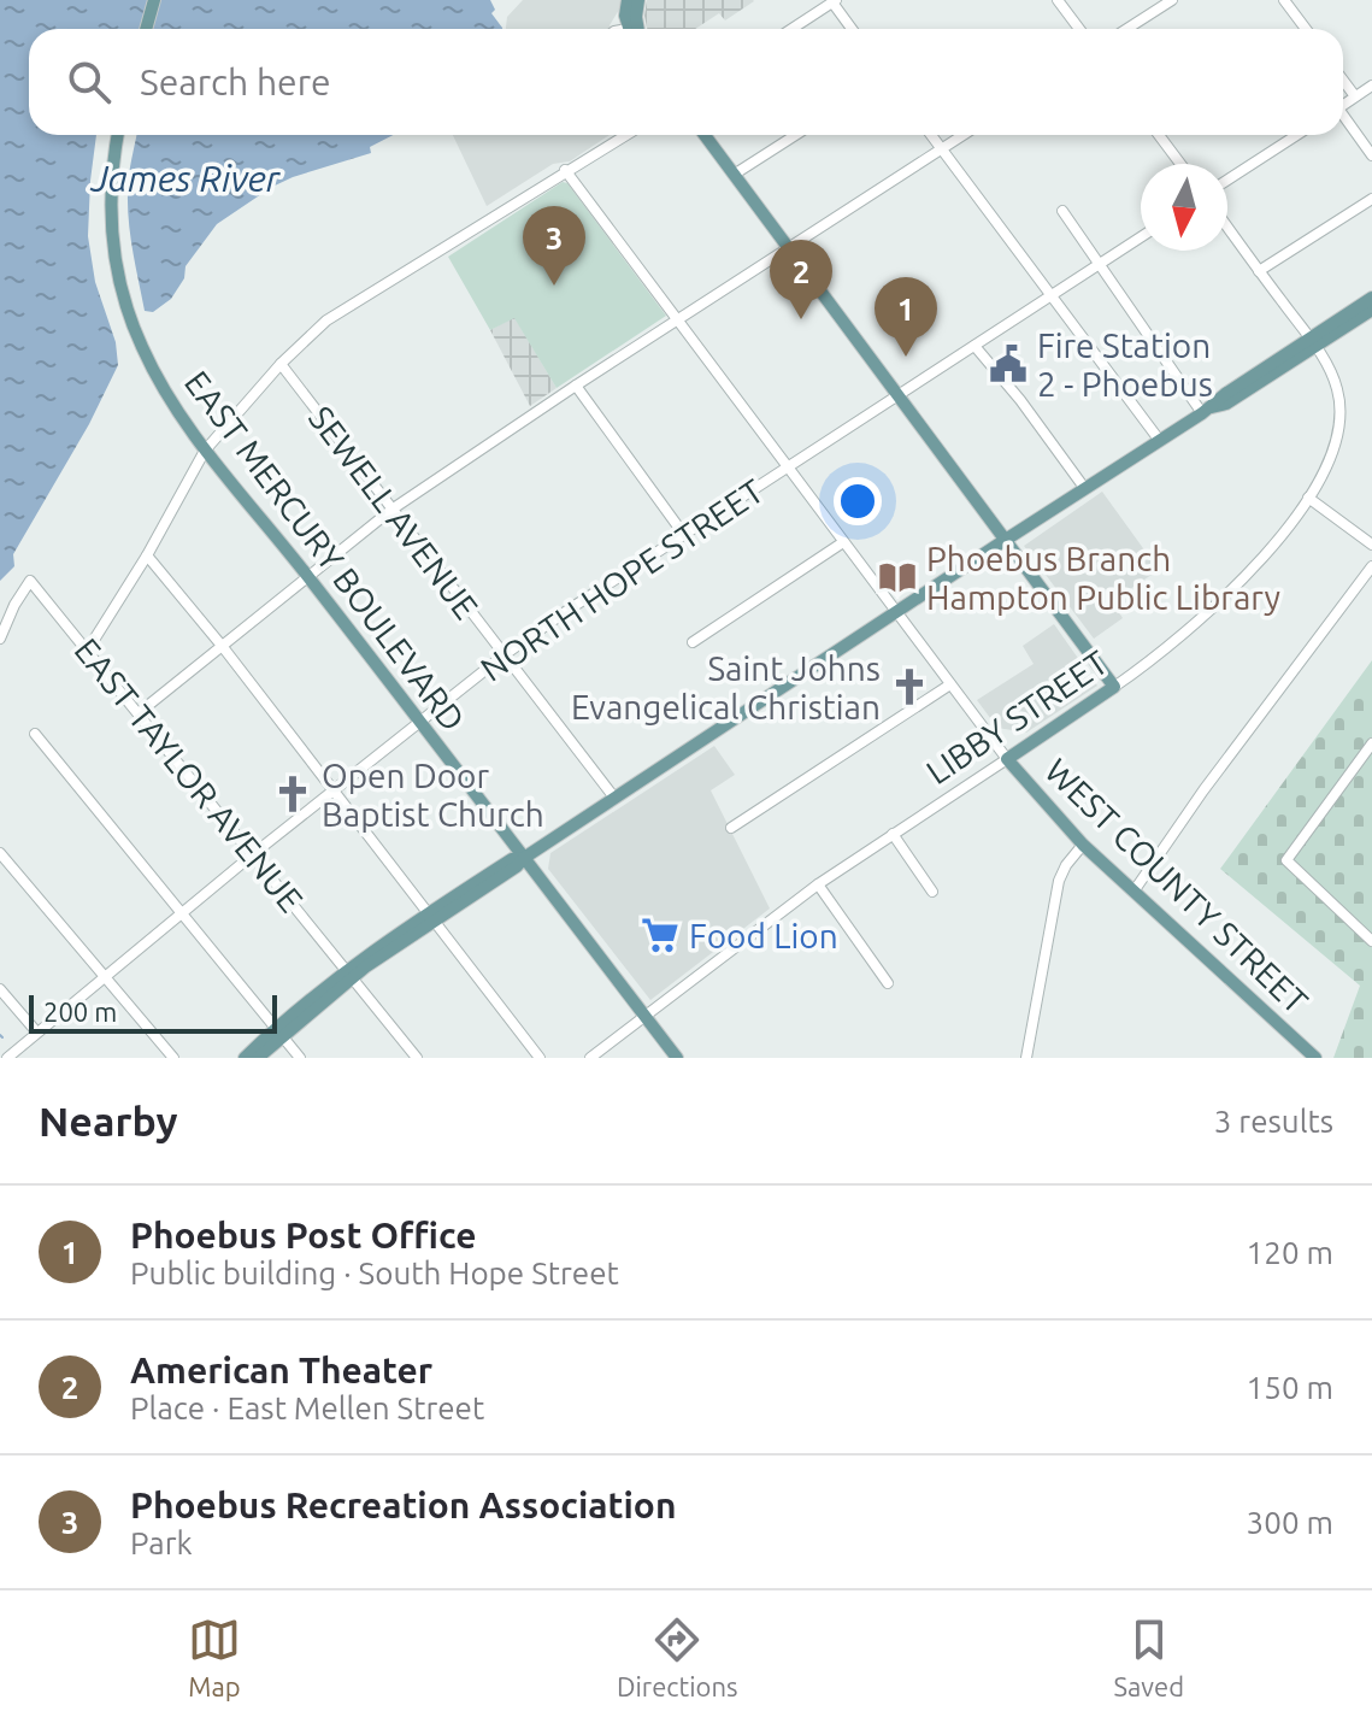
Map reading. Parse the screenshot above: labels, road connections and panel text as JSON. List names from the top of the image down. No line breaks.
{"streets":{"main road":["EAST MERCURY BOULEVARD","LIBBY STREET","WEST COUNTY STREET"],"street":["SEWELL AVENUE","NORTH HOPE STREET","EAST TAYLOR AVENUE"]},"crossings":[["SEWELL AVENUE","NORTH HOPE STREET"],["EAST MERCURY BOULEVARD","NORTH HOPE STREET"],["EAST MERCURY BOULEVARD","LIBBY STREET"],["NORTH HOPE STREET","EAST TAYLOR AVENUE"],["NORTH HOPE STREET","WEST COUNTY STREET"],["LIBBY STREET","WEST COUNTY STREET"]],"water":["James River"],"places":{"public building":["Fire Station 2 - Phoebus"],"library":["Phoebus Branch Hampton Public Library"],"church":["Saint Johns Evangelical Christian","Open Door Baptist Church"],"supermarket":["Food Lion"]},"scale_bar":"200 m","north":"bottom","page":{"search":"Search here","pins":["3","2","1"],"scale":"200 m","heading":["Nearby","3 results"],"list":[{"mark":"1","name":"Phoebus Post Office","note":"Public building · South Hope Street","value":"120 m"},{"mark":"2","name":"American Theater","note":"Place · East Mellen Street","value":"150 m"},{"mark":"3","name":"Phoebus Recreation Association","note":"Park","value":"300 m"}],"nav":["Map","Directions","Saved"]}}
